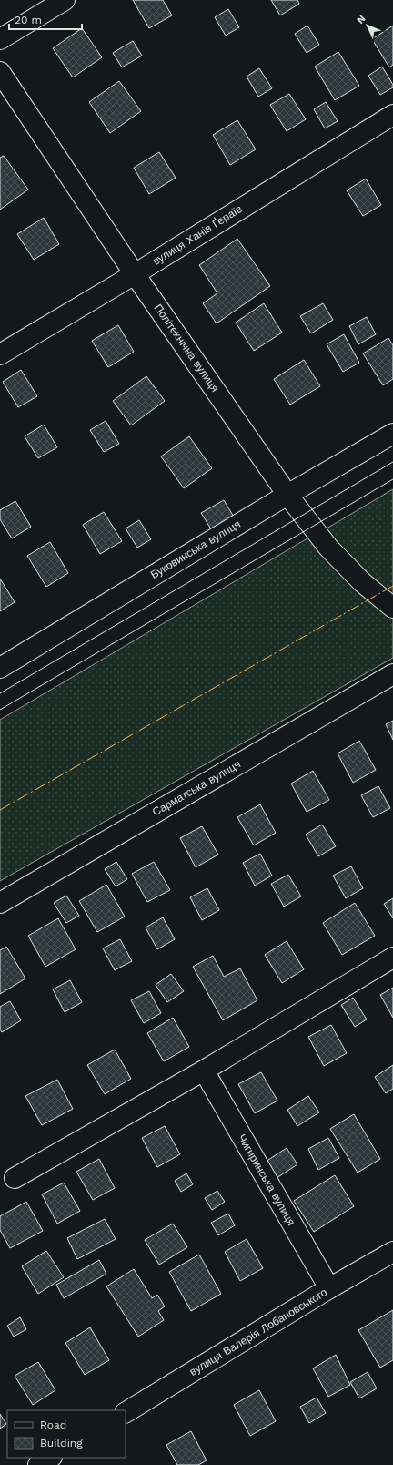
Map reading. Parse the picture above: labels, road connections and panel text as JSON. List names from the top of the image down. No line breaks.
{"streets":{"street":["вулиця Ханів Ґераїв","Політехнічна вулиця","Буковинська вулиця","Сарматська вулиця","Чигиринська вулиця","вулиця Валерія Лобановського"]},"crossings":[["вулиця Ханів Ґераїв","Політехнічна вулиця"],["Політехнічна вулиця","Буковинська вулиця"],["Чигиринська вулиця","вулиця Валерія Лобановського"]],"legend":["Road","Building"],"scale_bar":"20 m","north":"top left"}
